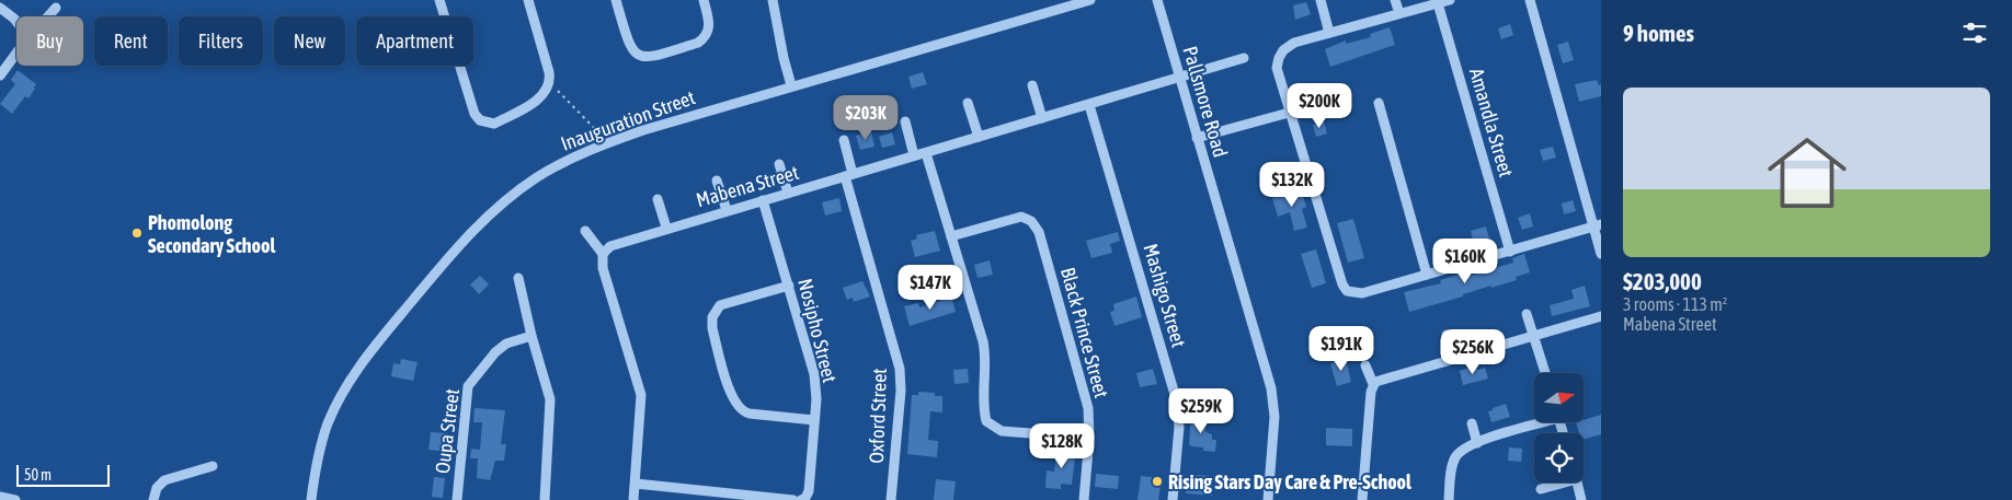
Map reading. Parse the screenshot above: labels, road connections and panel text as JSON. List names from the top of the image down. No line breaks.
{"streets":{"street":["Pallsmore Road","Inauguration Street","Amandla Street","Mabena Street","Mashigo Street","Nosipho Street","Black Prince Street","Oxford Street","Oupa Street"]},"crossings":[["Pallsmore Road","Mabena Street"],["Mabena Street","Mashigo Street"],["Mabena Street","Nosipho Street"],["Mabena Street","Oxford Street"]],"places":["Phomolong Secondary School","Rising Stars Day Care & Pre-School"],"scale_bar":"50 m","north":"right","page":{"heading":"9 homes","chip":["Buy","Rent","Filters","New","Apartment"],"list":[{"name":"$203,000","note":"3 rooms · 113 m² · Mabena Street"}],"price":["$200K","$203K","$132K","$160K","$147K","$191K","$256K","$259K","$128K"],"scale":"50 m"}}
